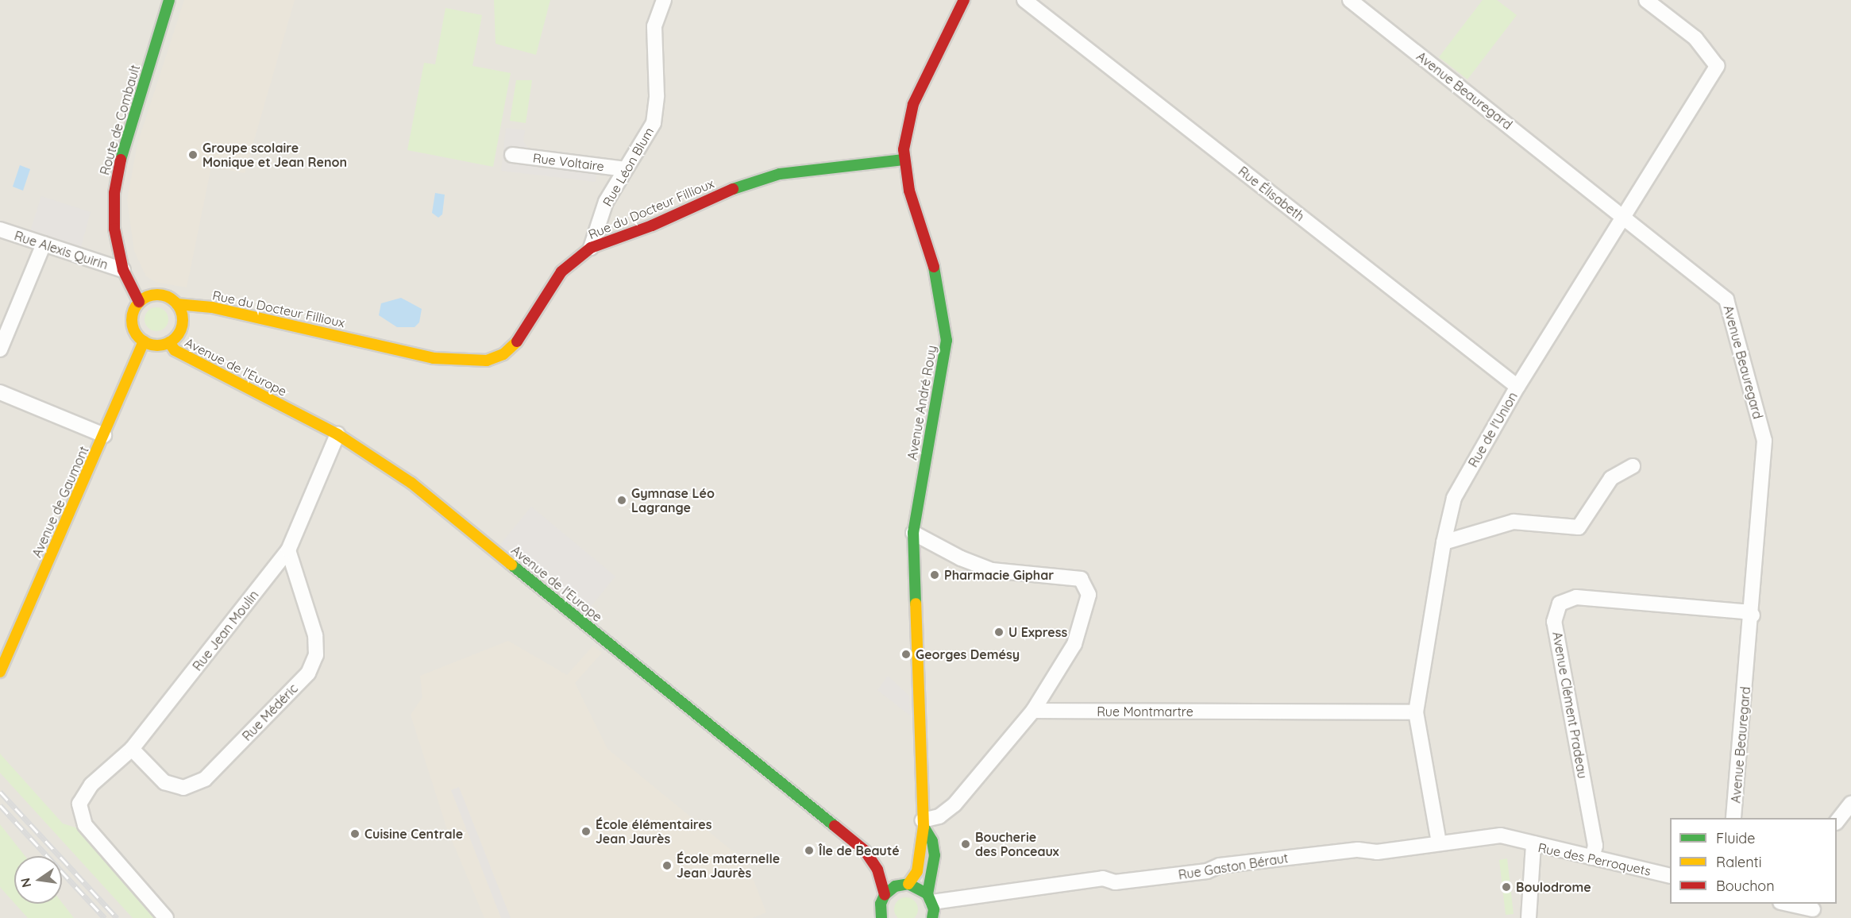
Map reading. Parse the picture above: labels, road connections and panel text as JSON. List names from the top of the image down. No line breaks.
{"streets":{"street":["Avenue Beauregard","Route de Combault","Rue Voltaire","Rue Léon Blum","Rue Élisabeth","Rue du Docteur Fillioux","Rue Alexis Quirin","Avenue de l'Europe","Avenue André Rouy","Rue de l'Union","Avenue de Gaumont","Rue Jean Moulin","Avenue Clément Pradeau","Rue Montmartre","Rue Médéric","Rue des Perroquets","Rue Gaston Béraut"]},"crossings":[["Avenue Beauregard","Rue de l'Union"],["Avenue Beauregard","Avenue Clément Pradeau"],["Route de Combault","Rue du Docteur Fillioux"],["Route de Combault","Rue Alexis Quirin"],["Route de Combault","Avenue de l'Europe"],["Route de Combault","Avenue de Gaumont"],["Rue Voltaire","Rue Léon Blum"],["Rue Léon Blum","Rue du Docteur Fillioux"],["Rue Élisabeth","Rue de l'Union"],["Rue du Docteur Fillioux","Avenue de l'Europe"],["Rue du Docteur Fillioux","Avenue André Rouy"],["Rue du Docteur Fillioux","Avenue de Gaumont"],["Avenue de l'Europe","Avenue de Gaumont"],["Avenue de l'Europe","Rue Jean Moulin"],["Avenue André Rouy","Rue Gaston Béraut"],["Rue de l'Union","Rue Montmartre"],["Rue de l'Union","Rue Gaston Béraut"],["Rue Jean Moulin","Rue Médéric"],["Avenue Clément Pradeau","Rue des Perroquets"],["Rue des Perroquets","Rue Gaston Béraut"]],"places":["Groupe scolaire Monique et Jean Renon","Gymnase Léo Lagrange","Pharmacie Giphar","U Express","Georges Demésy","École élémentaires Jean Jaurès","Cuisine Centrale","Boucherie des Ponceaux","Île de Beauté","École maternelle Jean Jaurès","Boulodrome"],"legend":["Fluide","Ralenti","Bouchon"],"north":"left"}
